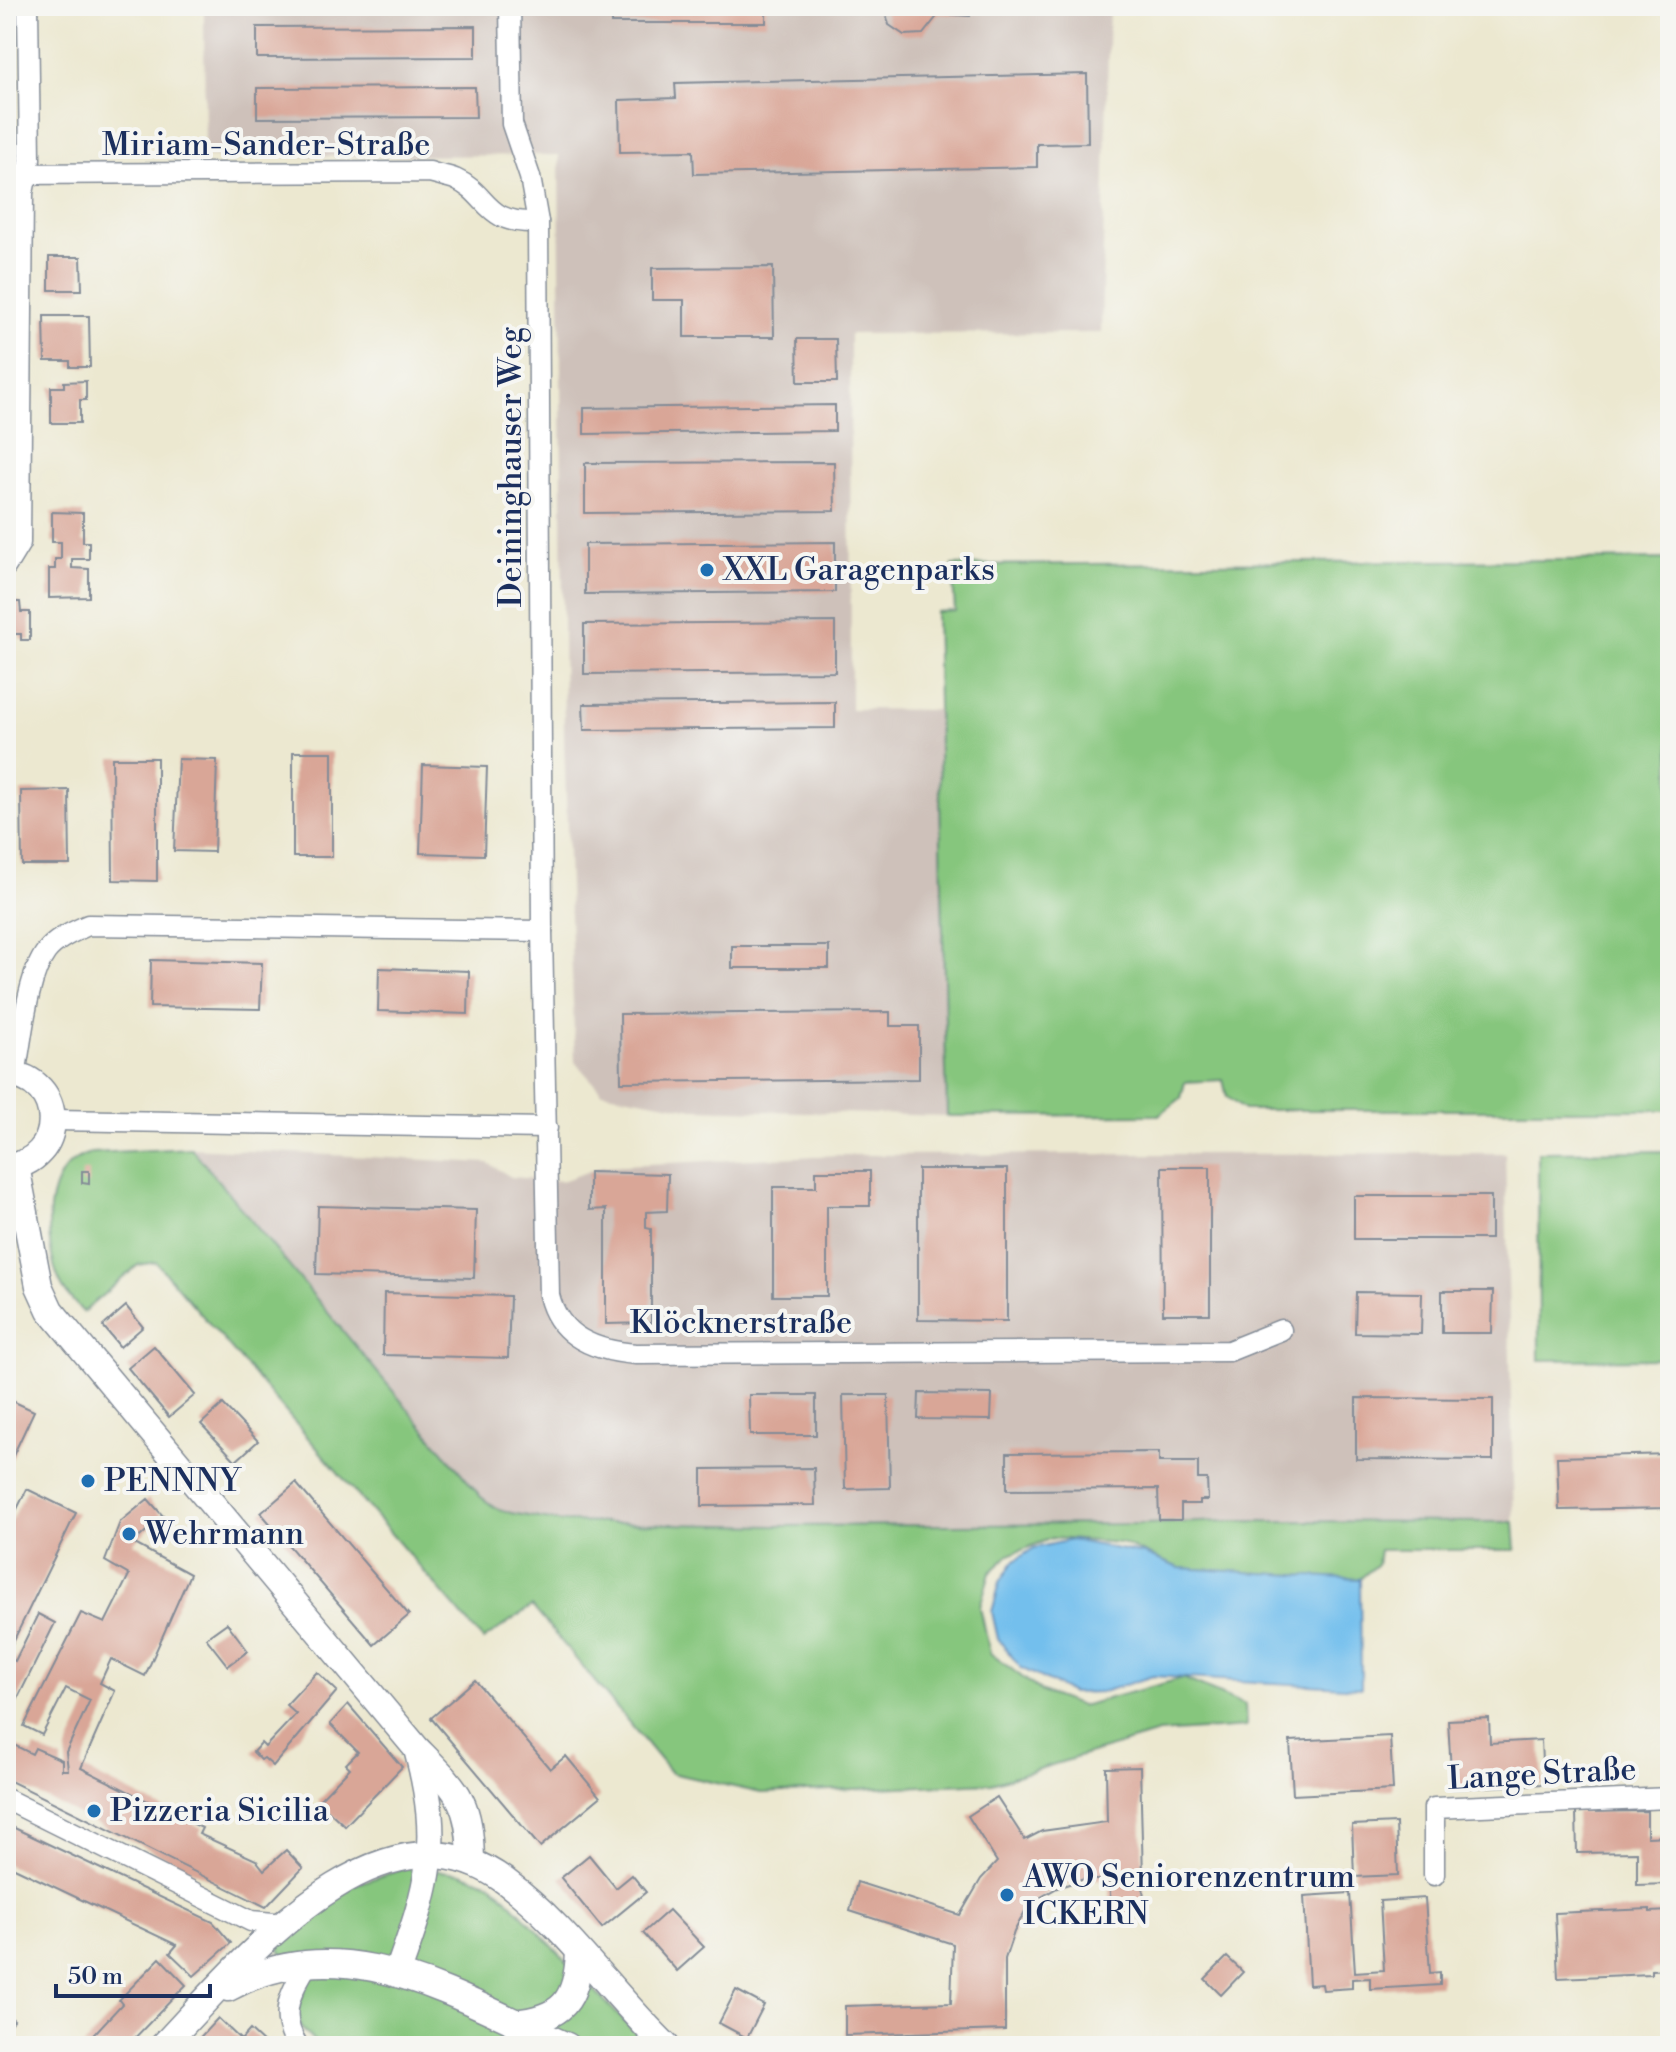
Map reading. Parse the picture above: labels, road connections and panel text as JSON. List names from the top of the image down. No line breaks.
{"streets":{"street":["Miriam-Sander-Straße","Deininghauser Weg","Klöcknerstraße","Lange Straße"]},"crossings":[["Miriam-Sander-Straße","Deininghauser Weg"],["Deininghauser Weg","Klöcknerstraße"]],"places":["XXL Garagenparks","PENNNY","Wehrmann","Pizzeria Sicilia","AWO Seniorenzentrum ICKERN"],"scale_bar":"50 m"}
